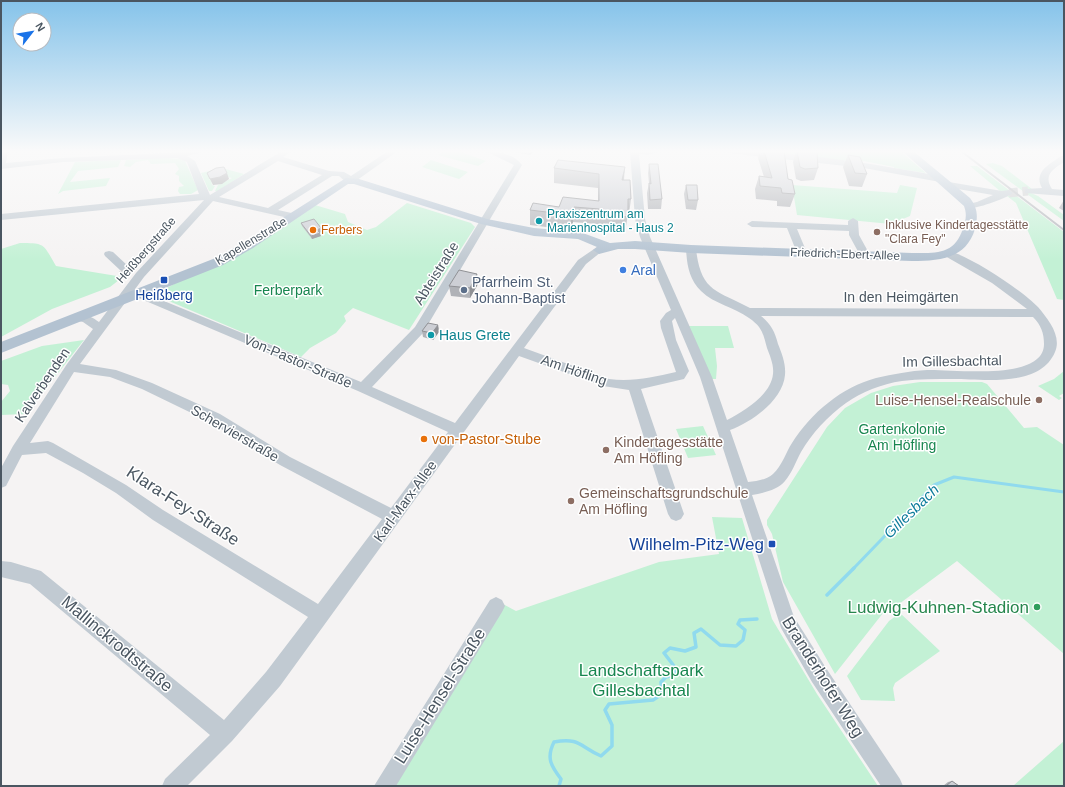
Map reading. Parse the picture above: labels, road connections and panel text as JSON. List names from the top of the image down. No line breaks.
{"streets":{"main road":["Kapellenstraße","Friedrich-Ebert-Allee"],"street":["Heißbergstraße","Abteistraße","In den Heimgärten","Von-Pastor-Straße","Im Gillesbachtal","Am Höfling","Kalverbenden","Schervierstraße","Karl-Marx-Allee","Klara-Fey-Straße","Mallinckrodtstraße","Branderhofer Weg","Luise-Hensel-Straße"]},"crossings":[["Kapellenstraße","Heißbergstraße"],["Kapellenstraße","Von-Pastor-Straße"],["Kapellenstraße","Kalverbenden"],["Heißbergstraße","Von-Pastor-Straße"],["Friedrich-Ebert-Allee","Im Gillesbachtal"],["Friedrich-Ebert-Allee","Branderhofer Weg"],["Abteistraße","Von-Pastor-Straße"],["In den Heimgärten","Im Gillesbachtal"],["Von-Pastor-Straße","Karl-Marx-Allee"],["Im Gillesbachtal","Branderhofer Weg"],["Am Höfling","Karl-Marx-Allee"],["Am Höfling","Branderhofer Weg"],["Kalverbenden","Schervierstraße"],["Kalverbenden","Klara-Fey-Straße"],["Schervierstraße","Karl-Marx-Allee"],["Karl-Marx-Allee","Klara-Fey-Straße"],["Karl-Marx-Allee","Mallinckrodtstraße"]],"water":["Gillesbach"],"parks":["Ferberpark","Gartenkolonie Am Höfling","Landschaftspark Gillesbachtal"],"places":{"other":["Praxiszentrum am Marienhospital - Haus 2","Ferbers","Inklusive Kindertagesstätte \"Clara Fey\"","Aral","Pfarrheim St. Johann-Baptist","Haus Grete","Luise-Hensel-Realschule","von-Pastor-Stube","Kindertagesstätte Am Höfling","Gemeinschaftsgrundschule Am Höfling","Ludwig-Kuhnen-Stadion"],"transit":["Heißberg","Wilhelm-Pitz-Weg"]},"north":"top right"}
